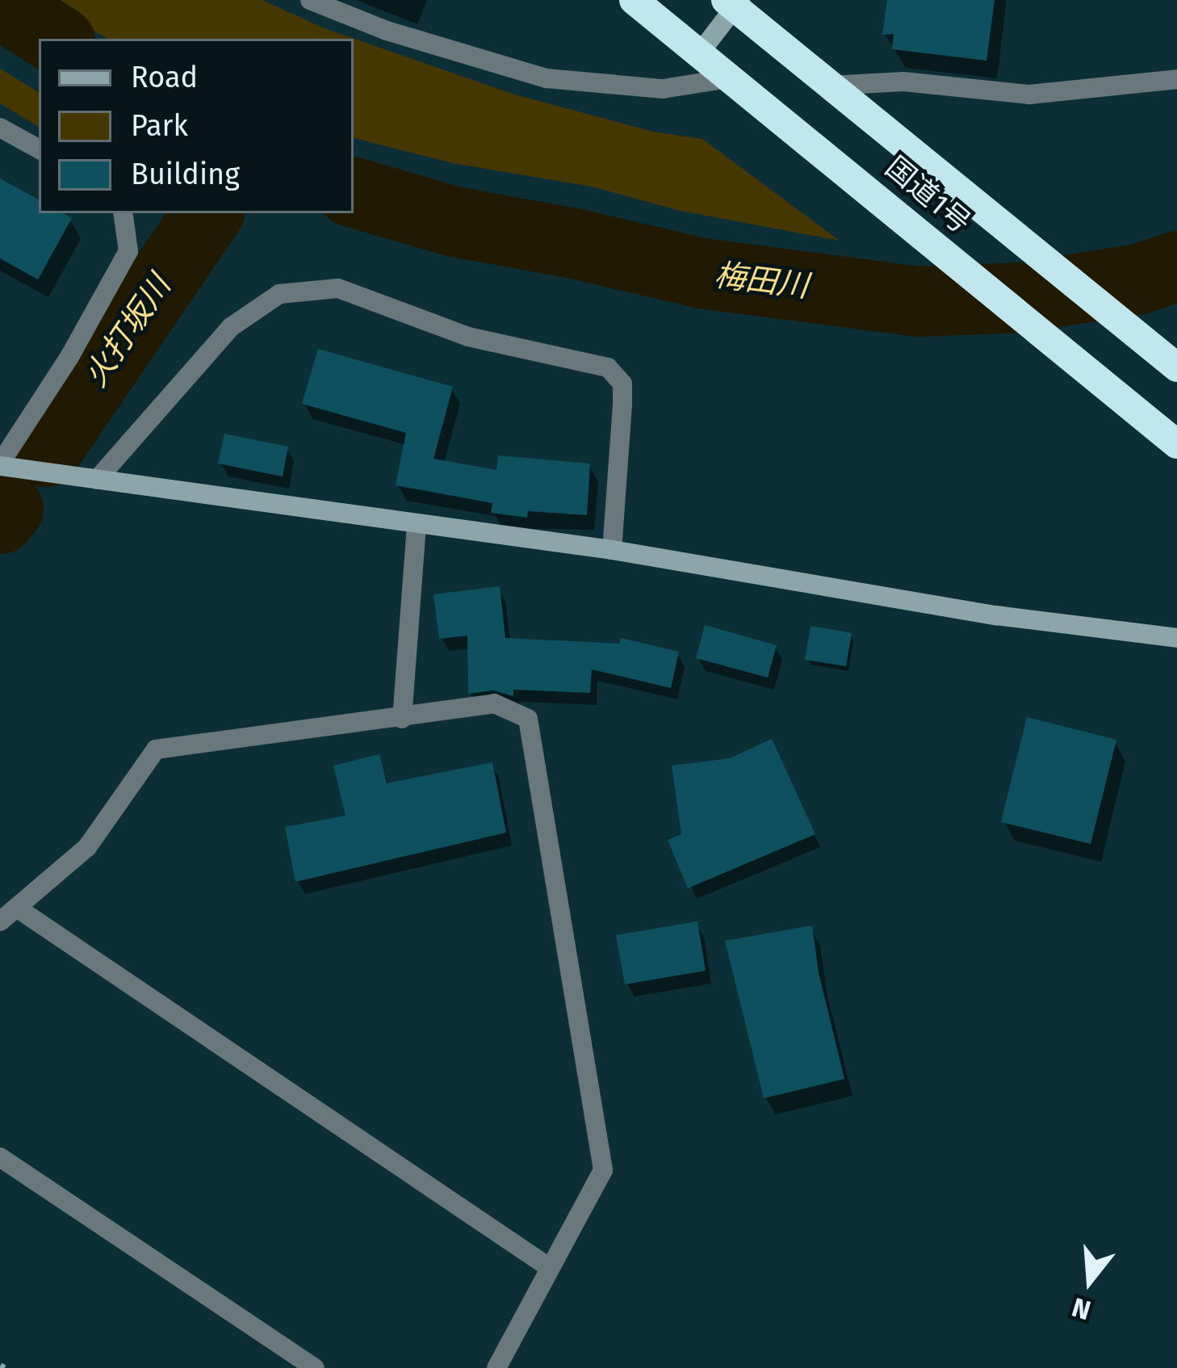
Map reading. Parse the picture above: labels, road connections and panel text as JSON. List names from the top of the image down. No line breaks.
{"streets":{"highway":["国道1号"]},"water":["梅田川","火打坂川"],"legend":["Road","Park","Building"],"north":"bottom"}
